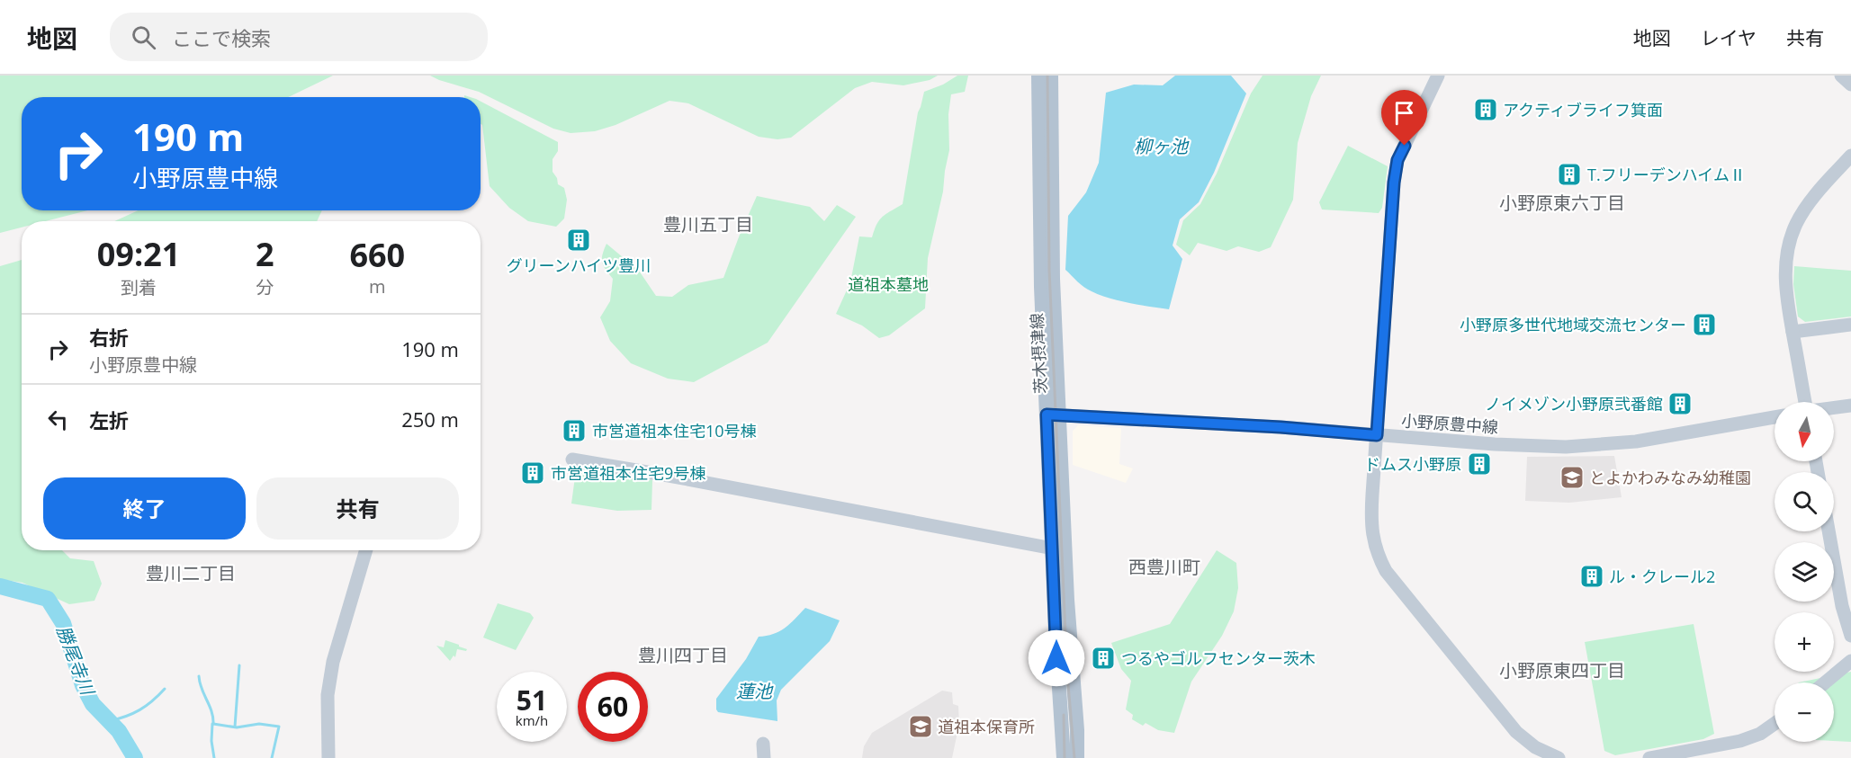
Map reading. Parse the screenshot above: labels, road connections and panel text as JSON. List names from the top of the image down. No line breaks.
{"streets":{"main road":["茨木摂津線"],"street":["小野原豊中線"]},"crossings":[["茨木摂津線","小野原豊中線"]],"districts":["小野原東六丁目","豊川五丁目","西豊川町","豊川二丁目","豊川四丁目","小野原東四丁目"],"water":["柳ヶ池","勝尾寺川","蓮池"],"parks":["道祖本墓地"],"places":{"building":["アクティブライフ箕面","T.フリーデンハイムⅡ","グリーンハイツ豊川","小野原多世代地域交流センター","ノイメゾン小野原弐番館","市営道祖本住宅10号棟","ドムス小野原","市営道祖本住宅9号棟","ル・クレール2","つるやゴルフセンター茨木"],"school or university":["とよかわみなみ幼稚園","道祖本保育所"]},"north":"bottom","page":{"header":"地図","search":"ここで検索","nav":["地図","レイヤ","共有"],"turn":["190 m","小野原豊中線"],"eta":["09:21","到着","2","分","660","m"],"list":[{"name":"右折","note":"小野原豊中線","value":"190 m"},{"name":"左折","value":"250 m"}],"map_buttons":["+","−"],"buttons":["終了","共有"],"speed":"51 km/h","limit":"60"}}
